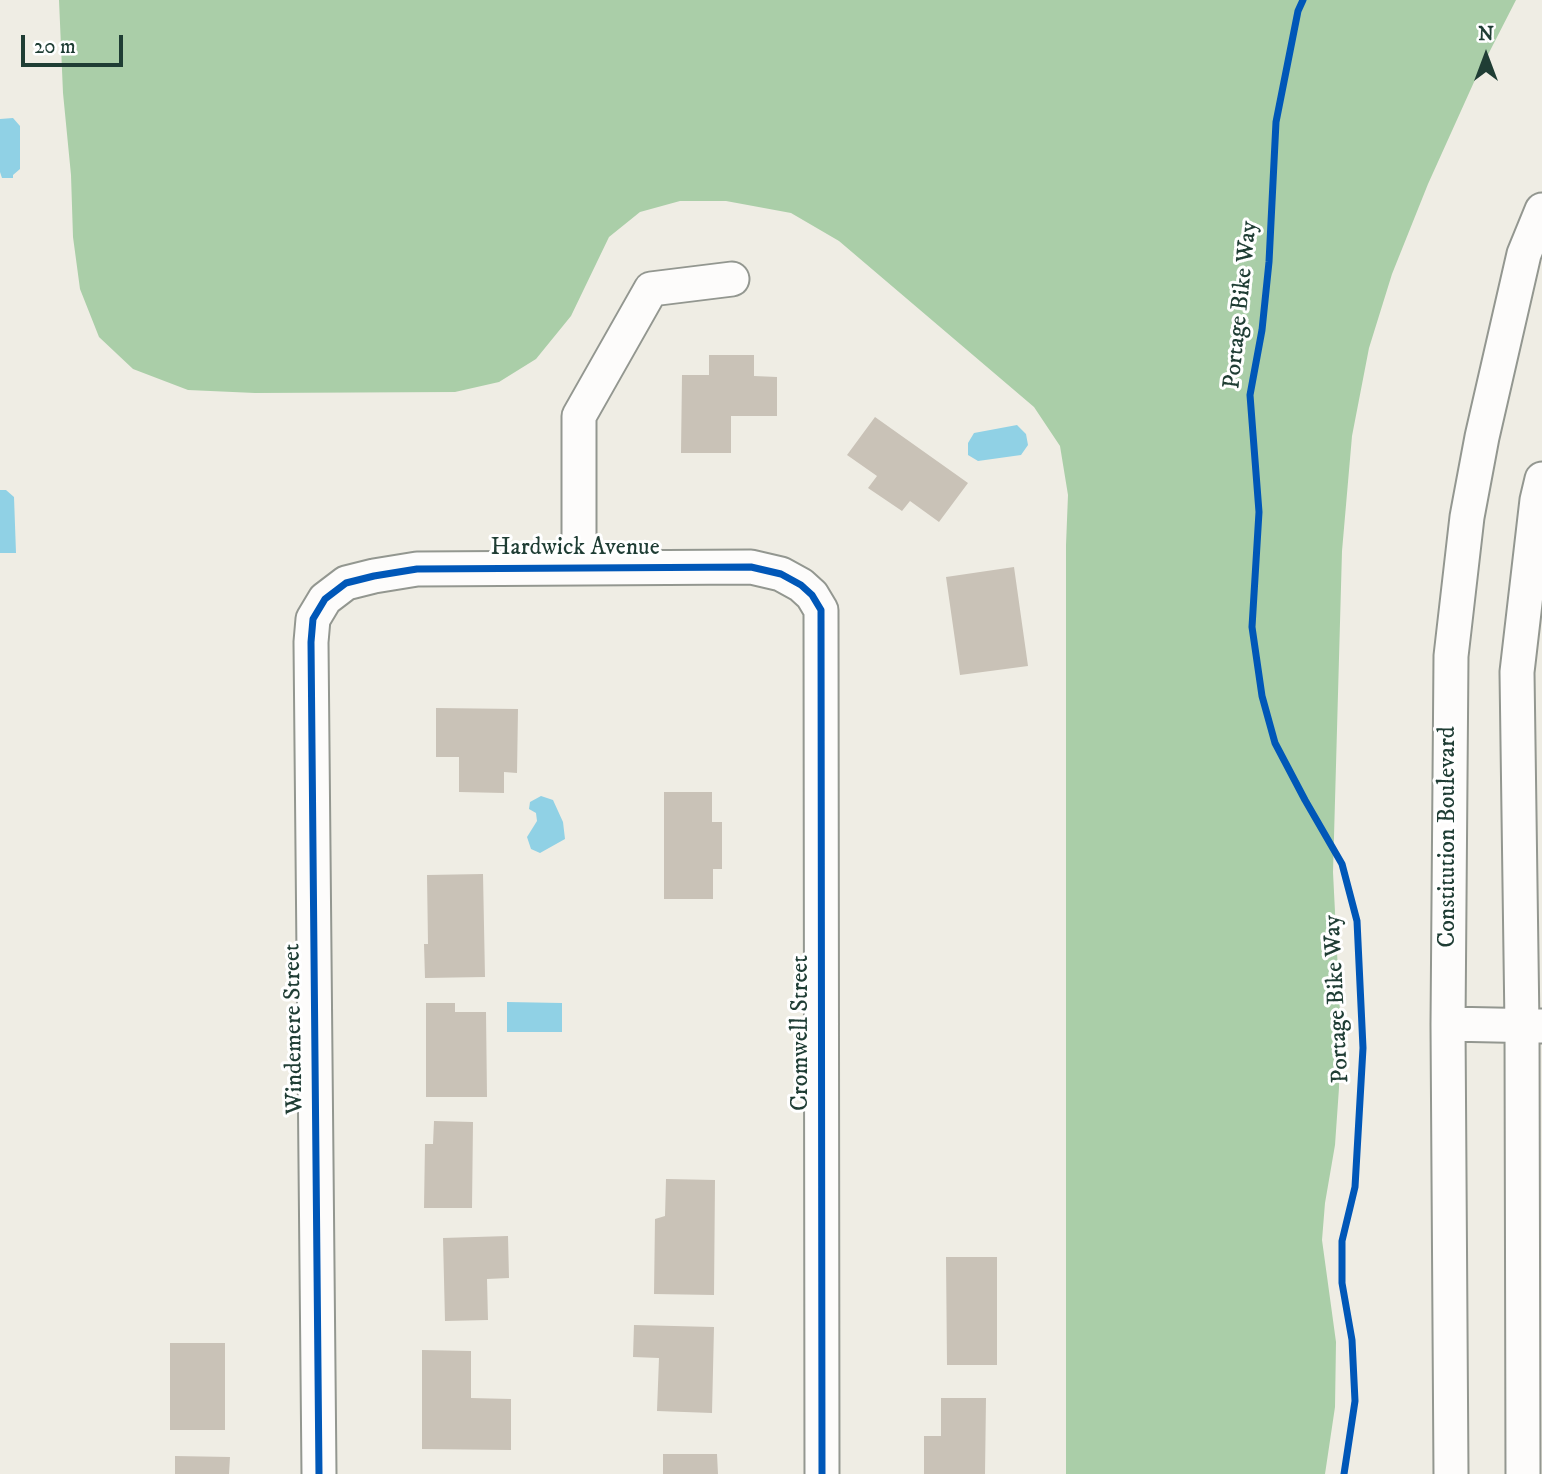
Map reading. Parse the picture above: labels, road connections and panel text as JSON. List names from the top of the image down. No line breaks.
{"streets":{"street":["Hardwick Avenue","Constitution Boulevard","Windemere Street","Cromwell Street"],"cycle path":["Portage Bike Way"]},"crossings":[["Hardwick Avenue","Windemere Street"],["Hardwick Avenue","Cromwell Street"]],"scale_bar":"20 m","north":"top"}
